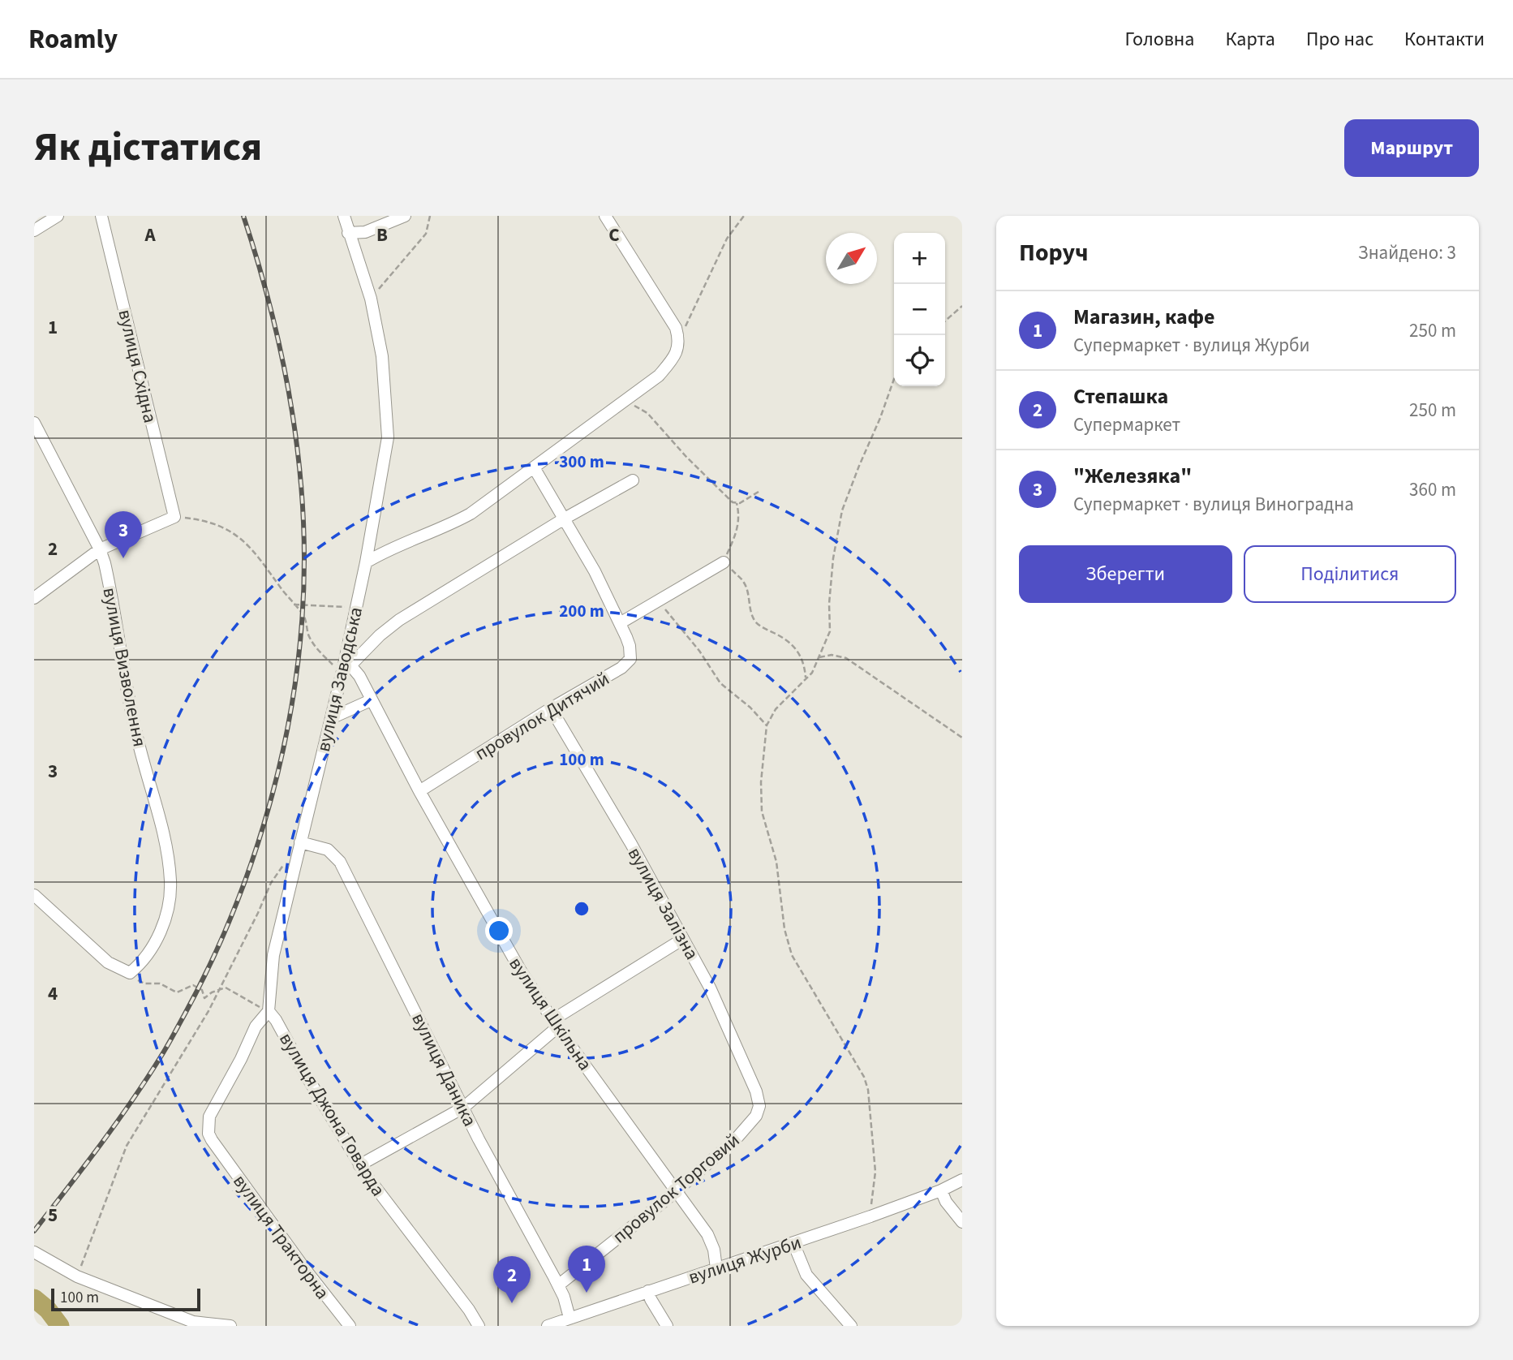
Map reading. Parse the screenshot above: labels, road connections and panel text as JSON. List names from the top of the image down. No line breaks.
{"streets":{"street":["вулиця Східна","вулиця Визволення","вулиця Заводська","провулок Дитячий","вулиця Залізна","вулиця Шкільна","вулиця Даника","вулиця Джона Говарда","провулок Торговий","вулиця Тракторна","вулиця Журби"]},"crossings":[["вулиця Заводська","вулиця Шкільна"],["вулиця Заводська","вулиця Даника"],["вулиця Заводська","вулиця Джона Говарда"],["вулиця Заводська","вулиця Тракторна"],["провулок Дитячий","вулиця Залізна"],["провулок Дитячий","вулиця Шкільна"],["вулиця Залізна","провулок Торговий"],["вулиця Шкільна","провулок Торговий"],["вулиця Шкільна","вулиця Журби"],["вулиця Даника","провулок Торговий"],["вулиця Даника","вулиця Журби"],["вулиця Джона Говарда","вулиця Тракторна"]],"scale_bar":"100 m","north":"top right","page":{"header":"Roamly","nav":["Головна","Карта","Про нас","Контакти"],"title":"Як дістатися","buttons":["Маршрут",["Зберегти","Поділитися"]],"heading":["Поруч","Знайдено: 3"],"map_buttons":["+","−"],"list":[{"mark":"1","name":"Магазин, кафе","note":"Супермаркет · вулиця Журби","value":"250 m"},{"mark":"2","name":"Степашка","note":"Супермаркет","value":"250 m"},{"mark":"3","name":"\"Железяка\"","note":"Супермаркет · вулиця Виноградна","value":"360 m"}],"pins":["3","1","2"],"scale":"100 m"},"grid":{"columns":["A","B","C"],"rows":["1","2","3","4","5"]},"rings":["300 m","200 m","100 m"]}
